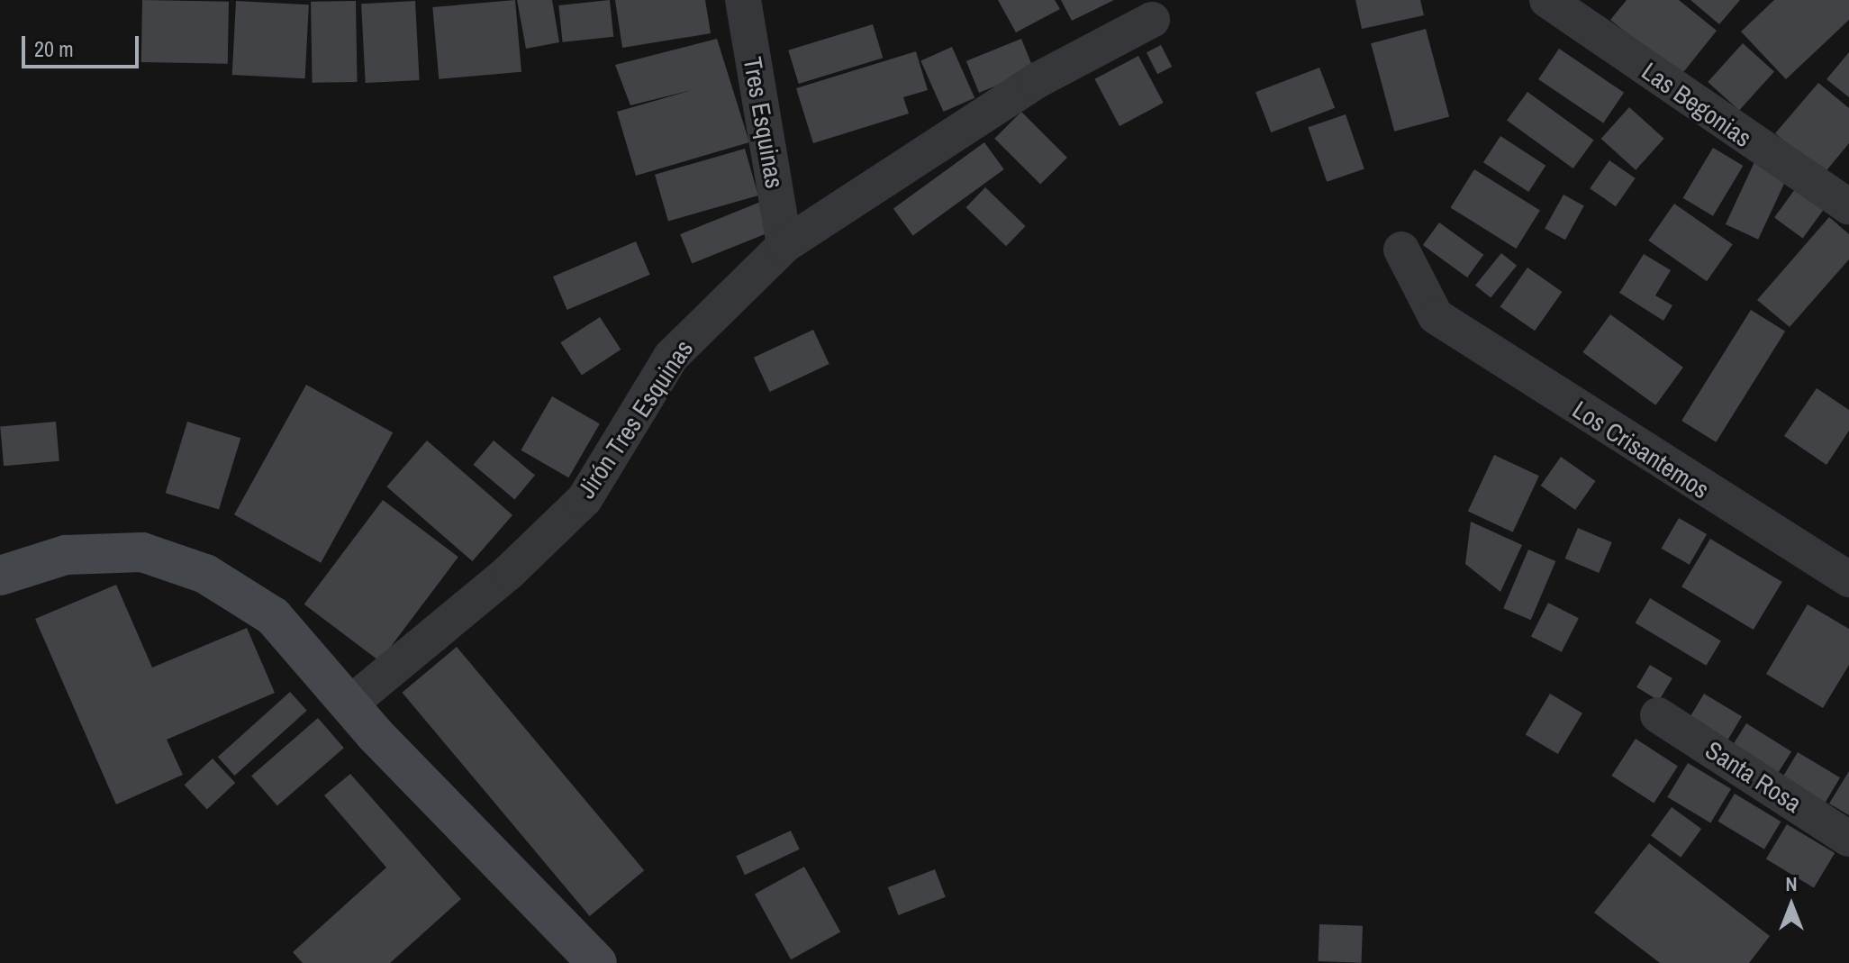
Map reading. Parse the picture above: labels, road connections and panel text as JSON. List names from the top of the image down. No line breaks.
{"streets":{"street":["Las Begonias","Tres Esquinas","Jirón Tres Esquinas","Los Crisantemos","Santa Rosa"]},"crossings":[["Tres Esquinas","Jirón Tres Esquinas"]],"scale_bar":"20 m","north":"top"}
